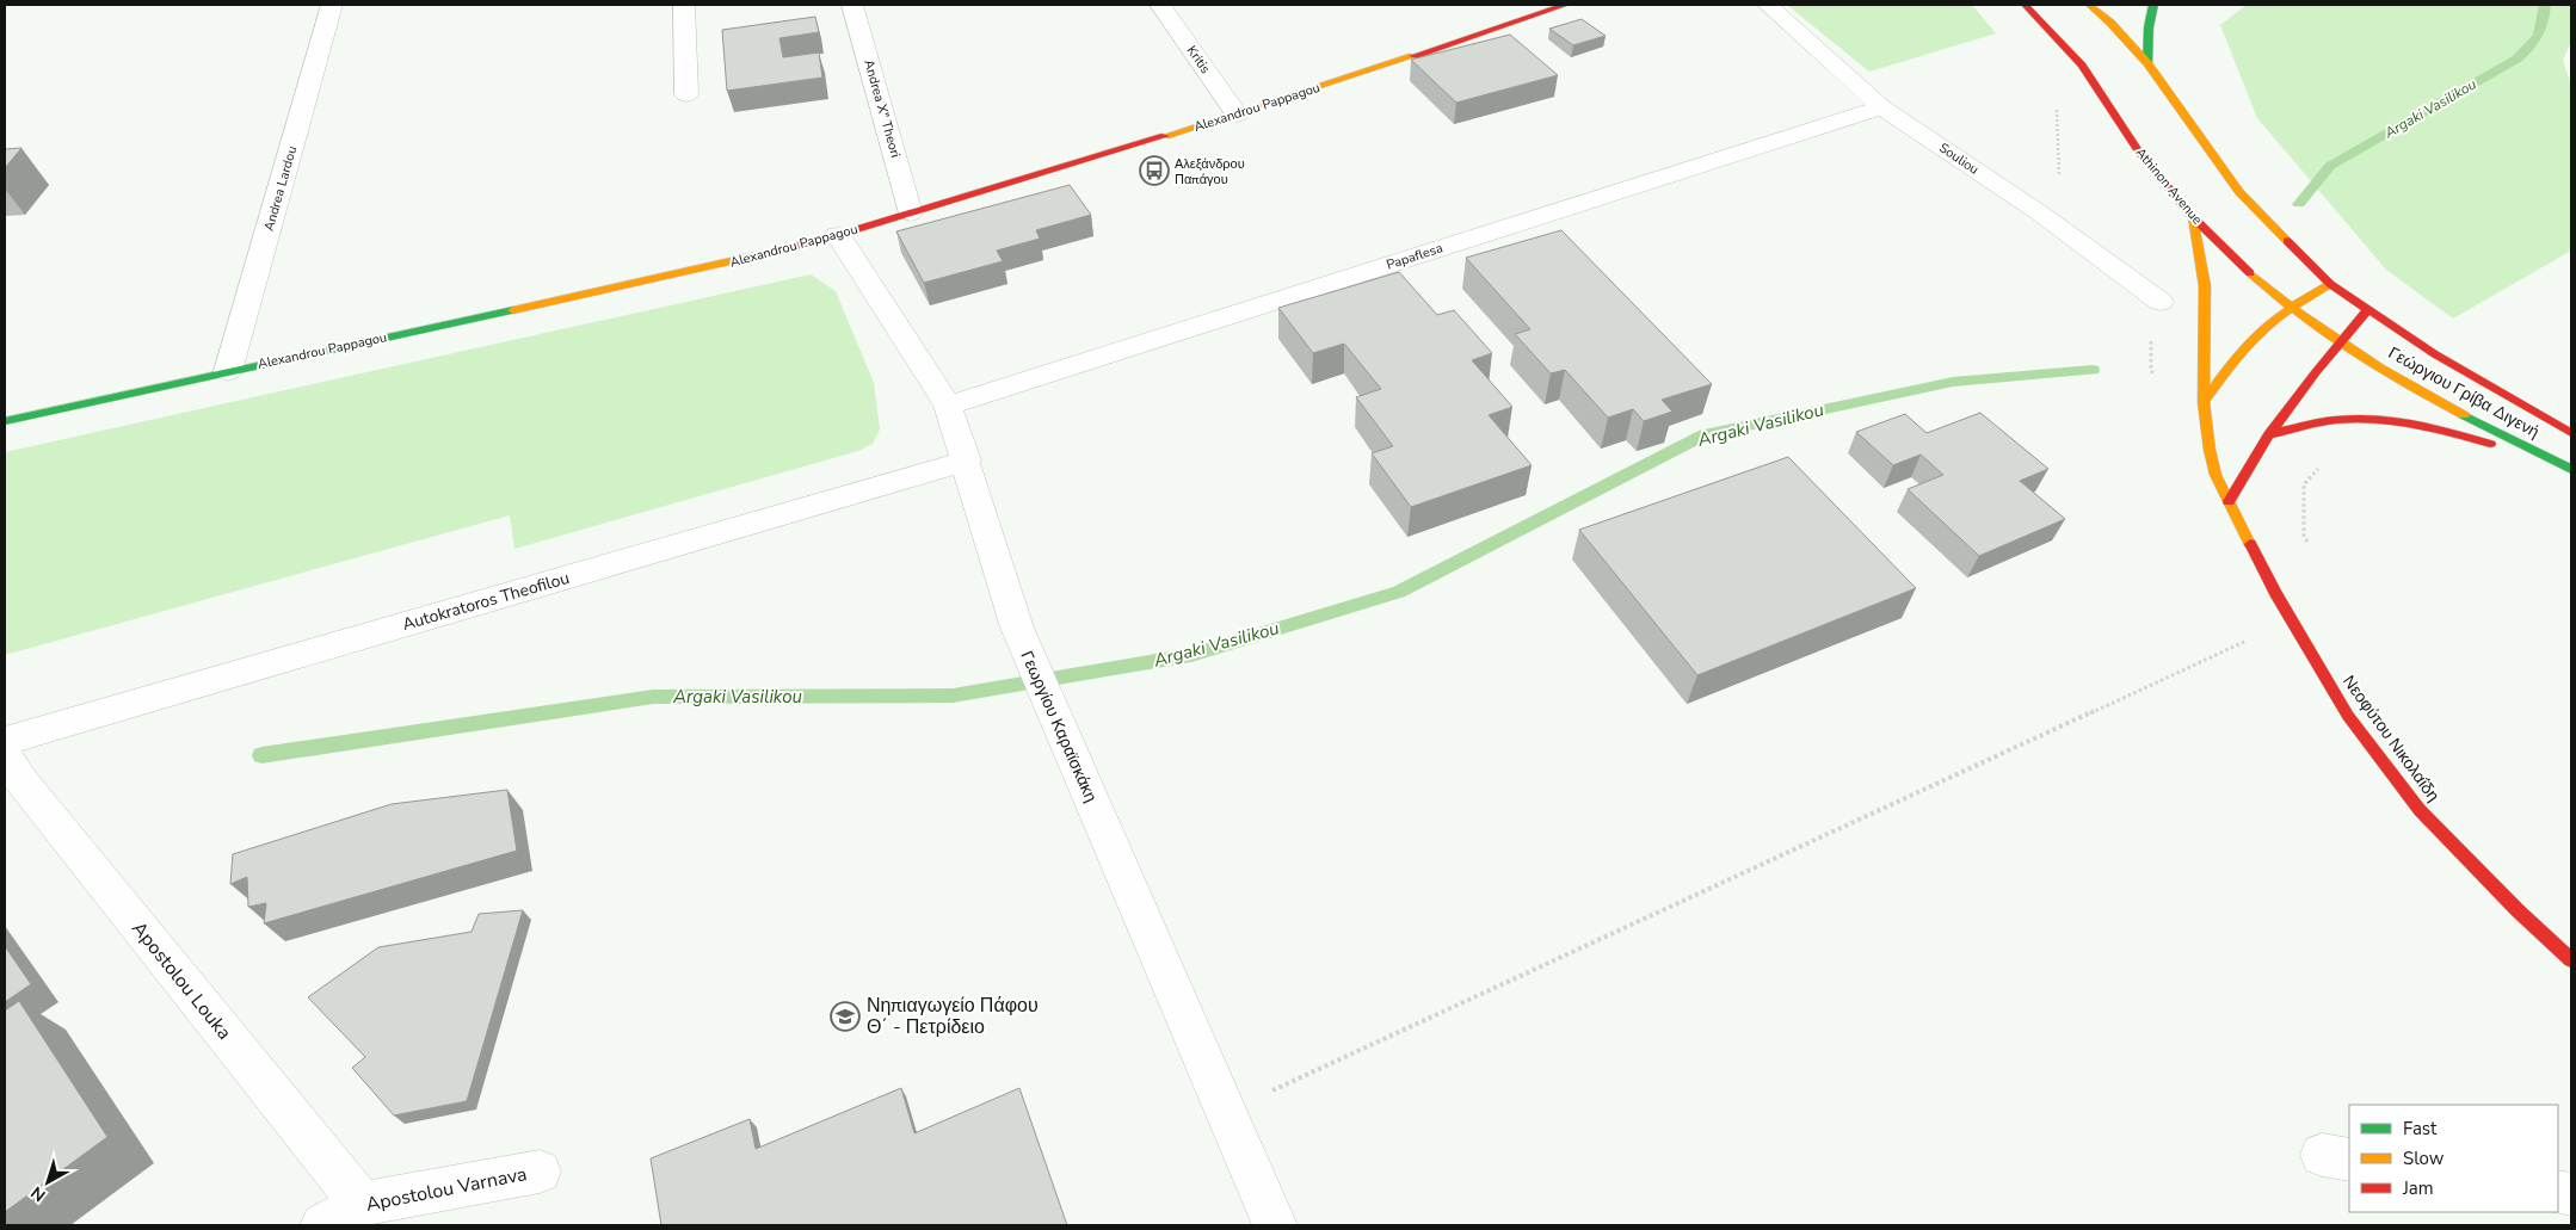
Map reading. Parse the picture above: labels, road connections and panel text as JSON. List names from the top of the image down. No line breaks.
{"streets":{"street":["Kritis","Alexandrou Pappagou","Andrea X\" Theori","Souliou","Athinon Avenue","Andrea Lardou","Papaflesa","Γεώργιου Γρίβα Διγενή","Autokratoros Theofilou","Γεωργίου Καραϊσκάκη","Νεοφύτου Νικολαΐδη","Apostolou Louka","Apostolou Varnava"]},"crossings":[["Kritis","Alexandrou Pappagou"],["Alexandrou Pappagou","Andrea X\" Theori"],["Alexandrou Pappagou","Andrea Lardou"],["Alexandrou Pappagou","Γεωργίου Καραϊσκάκη"],["Souliou","Papaflesa"],["Athinon Avenue","Γεώργιου Γρίβα Διγενή"],["Athinon Avenue","Νεοφύτου Νικολαΐδη"],["Papaflesa","Γεωργίου Καραϊσκάκη"],["Autokratoros Theofilou","Γεωργίου Καραϊσκάκη"],["Apostolou Louka","Apostolou Varnava"]],"water":["Argaki Vasilikou"],"places":{"bus stop":["Αλεξάνδρου Παπάγου"],"school or university":["Νηπιαγωγείο Πάφου Θ΄ - Πετρίδειο"]},"legend":["Fast","Slow","Jam"],"north":"bottom left"}
